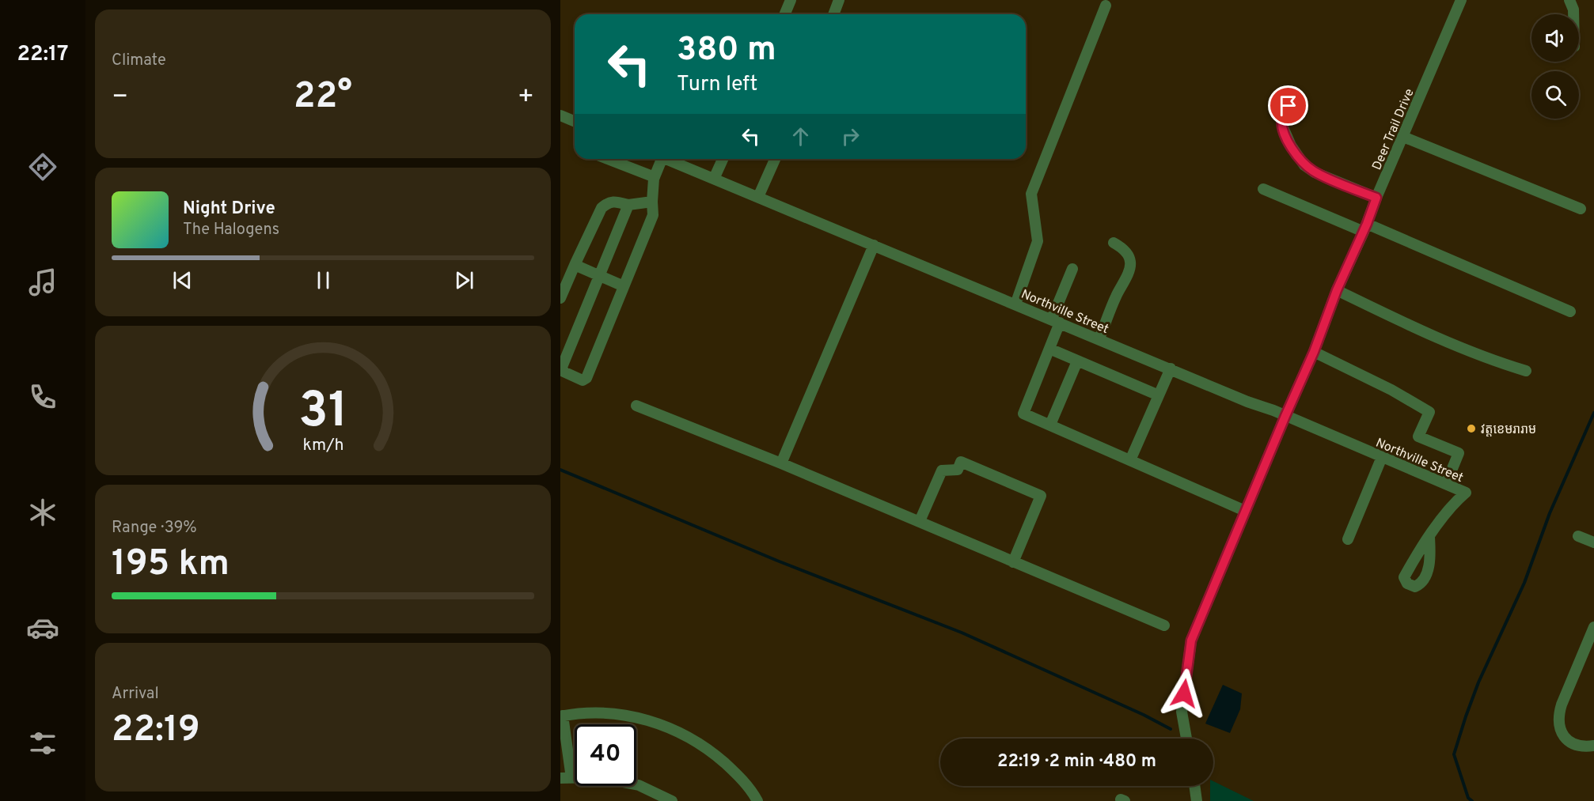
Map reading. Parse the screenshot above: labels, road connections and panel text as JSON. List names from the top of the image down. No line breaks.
{"streets":{"street":["Deer Trail Drive","Northville Street"]},"crossings":[["Deer Trail Drive","Northville Street"]],"places":["វត្តខេមរារាម"],"page":{"tabs":"22:17","tile":["Climate",["Range · 39%","195 km"],["Arrival","22:19"]],"turn":["380 m","Turn left"],"heat":["−","22°","+"],"song":["Night Drive","The Halogens"],"limit":"40","trip":"22:19 · 2 min · 480 m","gauge":["31","km/h"]}}
